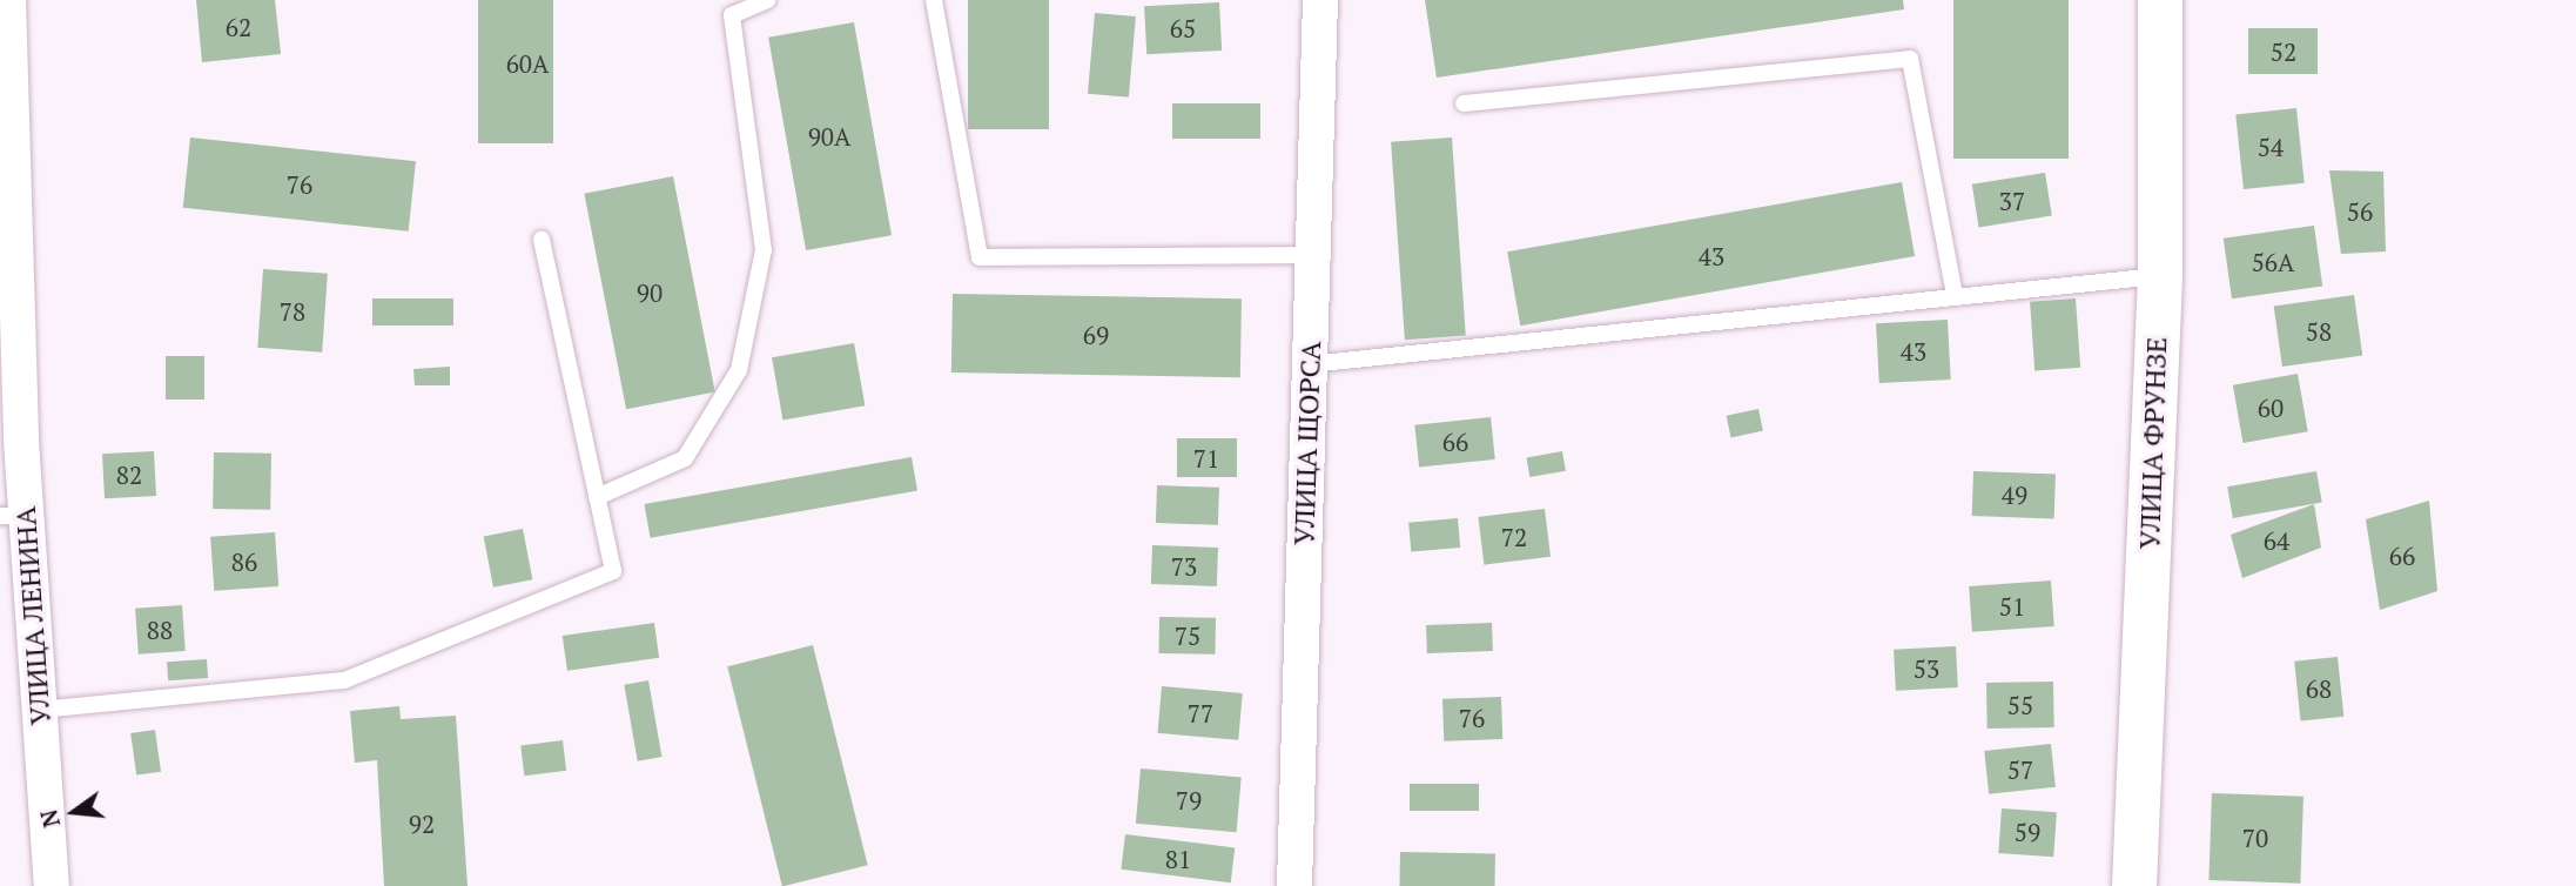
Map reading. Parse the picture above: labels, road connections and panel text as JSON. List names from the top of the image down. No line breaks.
{"streets":{"main road":["УЛИЦА ФРУНЗЕ"],"street":["УЛИЦА ЩОРСА","УЛИЦА ЛЕНИНА"]},"house_numbers":["62","65","52","60А","90А","54","76","37","56","43","56А","90","78","58","69","43","60","66","71","82","49","72","64","66","86","73","51","88","75","53","68","55","77","76","57","79","92","59","70","81"],"north":"left"}
